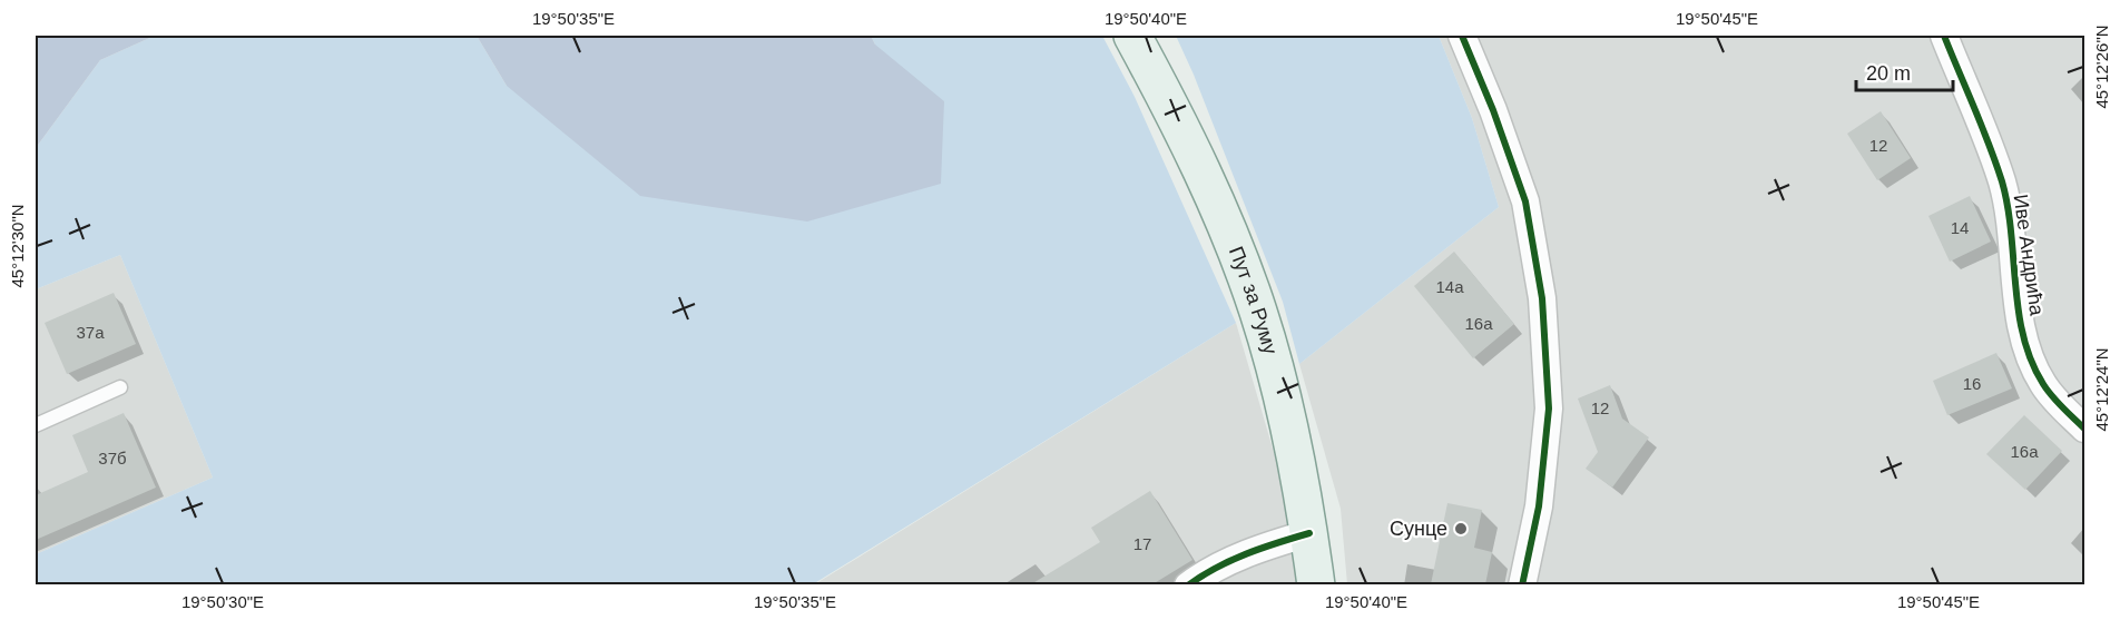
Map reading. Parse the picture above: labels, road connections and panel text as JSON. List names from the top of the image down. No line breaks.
{"streets":{"main road":["Пут за Руму"],"street":["Иве Андрића"]},"places":["Сунце"],"house_numbers":["12","14","14a","16a","37a","16","12","16a","37б","17"],"scale_bar":"20 m","coordinates":["19°50'35\"E","19°50'40\"E","19°50'45\"E","45°12'26\"N","45°12'30\"N","45°12'24\"N","19°50'30\"E"]}
